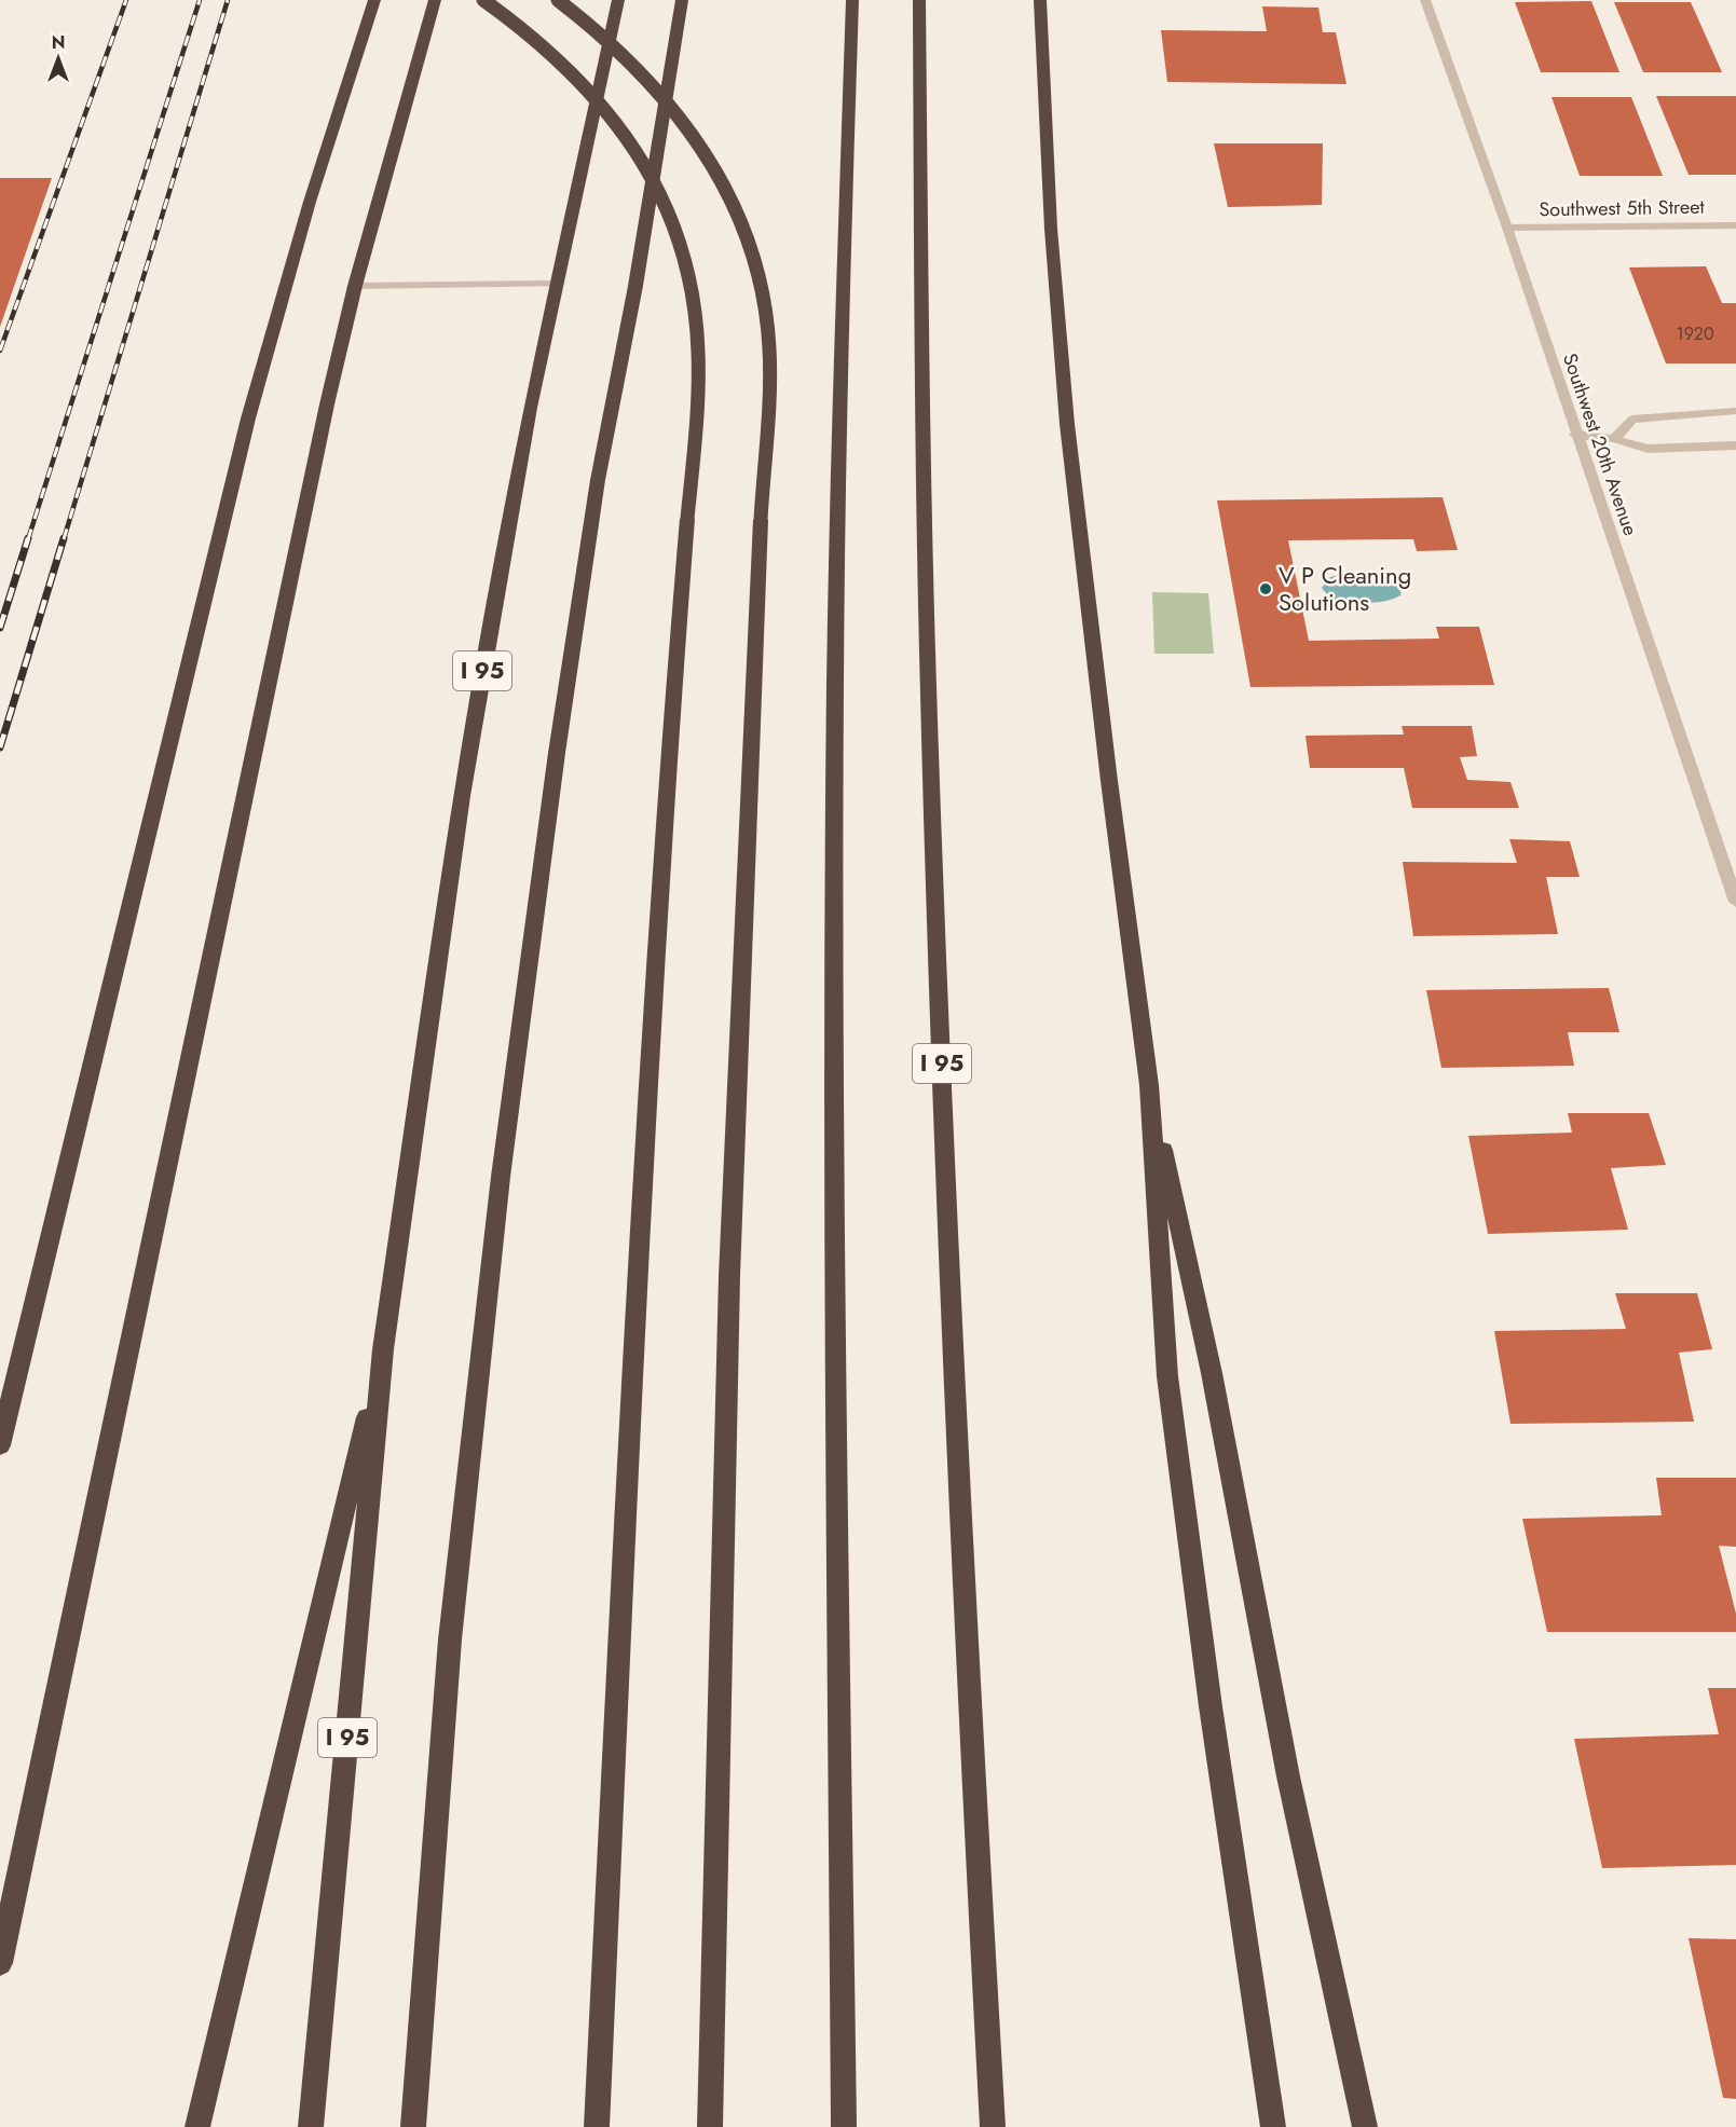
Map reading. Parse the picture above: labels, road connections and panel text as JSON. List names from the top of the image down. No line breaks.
{"streets":{"highway":["I 95"],"street":["Southwest 5th Street","Southwest 20th Avenue"]},"crossings":[["Southwest 5th Street","Southwest 20th Avenue"]],"places":["V P Cleaning Solutions"],"house_numbers":["1920"],"north":"top"}
